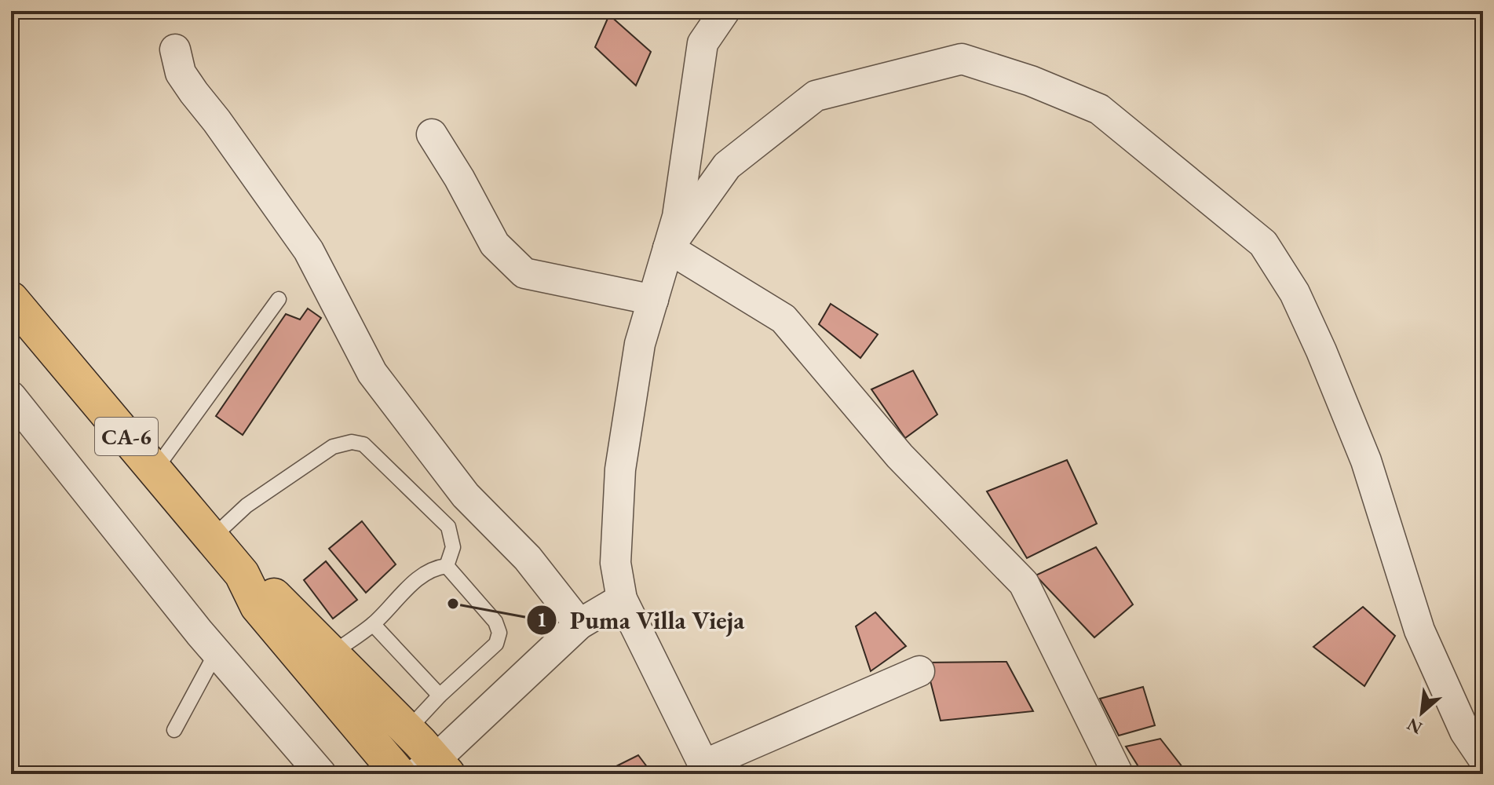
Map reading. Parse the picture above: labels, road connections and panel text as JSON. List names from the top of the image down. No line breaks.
{"streets":{"highway":["CA-6"]},"places":["Puma Villa Vieja"],"north":"bottom left"}
